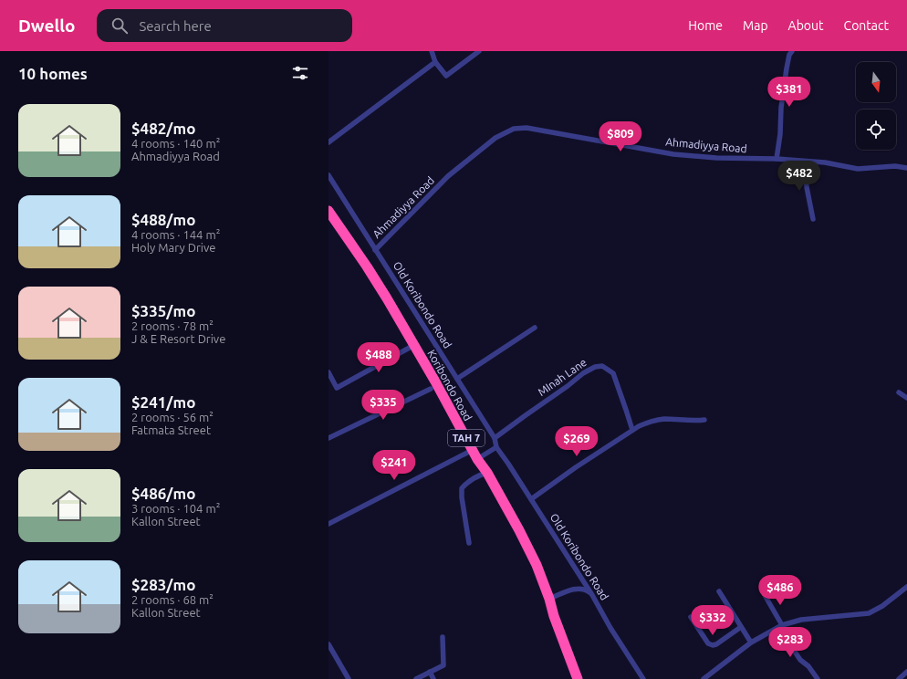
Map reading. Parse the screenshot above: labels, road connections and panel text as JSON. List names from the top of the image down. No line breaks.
{"streets":{"highway":["Koribondo Road","TAH 7"],"street":["Ahmadiyya Road","Old Koribondo Road","MInah Lane"]},"crossings":[["Ahmadiyya Road","Old Koribondo Road"],["Old Koribondo Road","MInah Lane"]],"north":"bottom","page":{"header":"Dwello","search":"Search here","nav":["Home","Map","About","Contact"],"heading":"10 homes","price":["$381","$809","$482","$488","$335","$269","$241","$486","$332","$283"],"list":[{"name":"$482/mo","note":"4 rooms · 140 m² · Ahmadiyya Road"},{"name":"$488/mo","note":"4 rooms · 144 m² · Holy Mary Drive"},{"name":"$335/mo","note":"2 rooms · 78 m² · J & E Resort Drive"},{"name":"$241/mo","note":"2 rooms · 56 m² · Fatmata Street"},{"name":"$486/mo","note":"3 rooms · 104 m² · Kallon Street"},{"name":"$283/mo","note":"2 rooms · 68 m² · Kallon Street"}]}}
